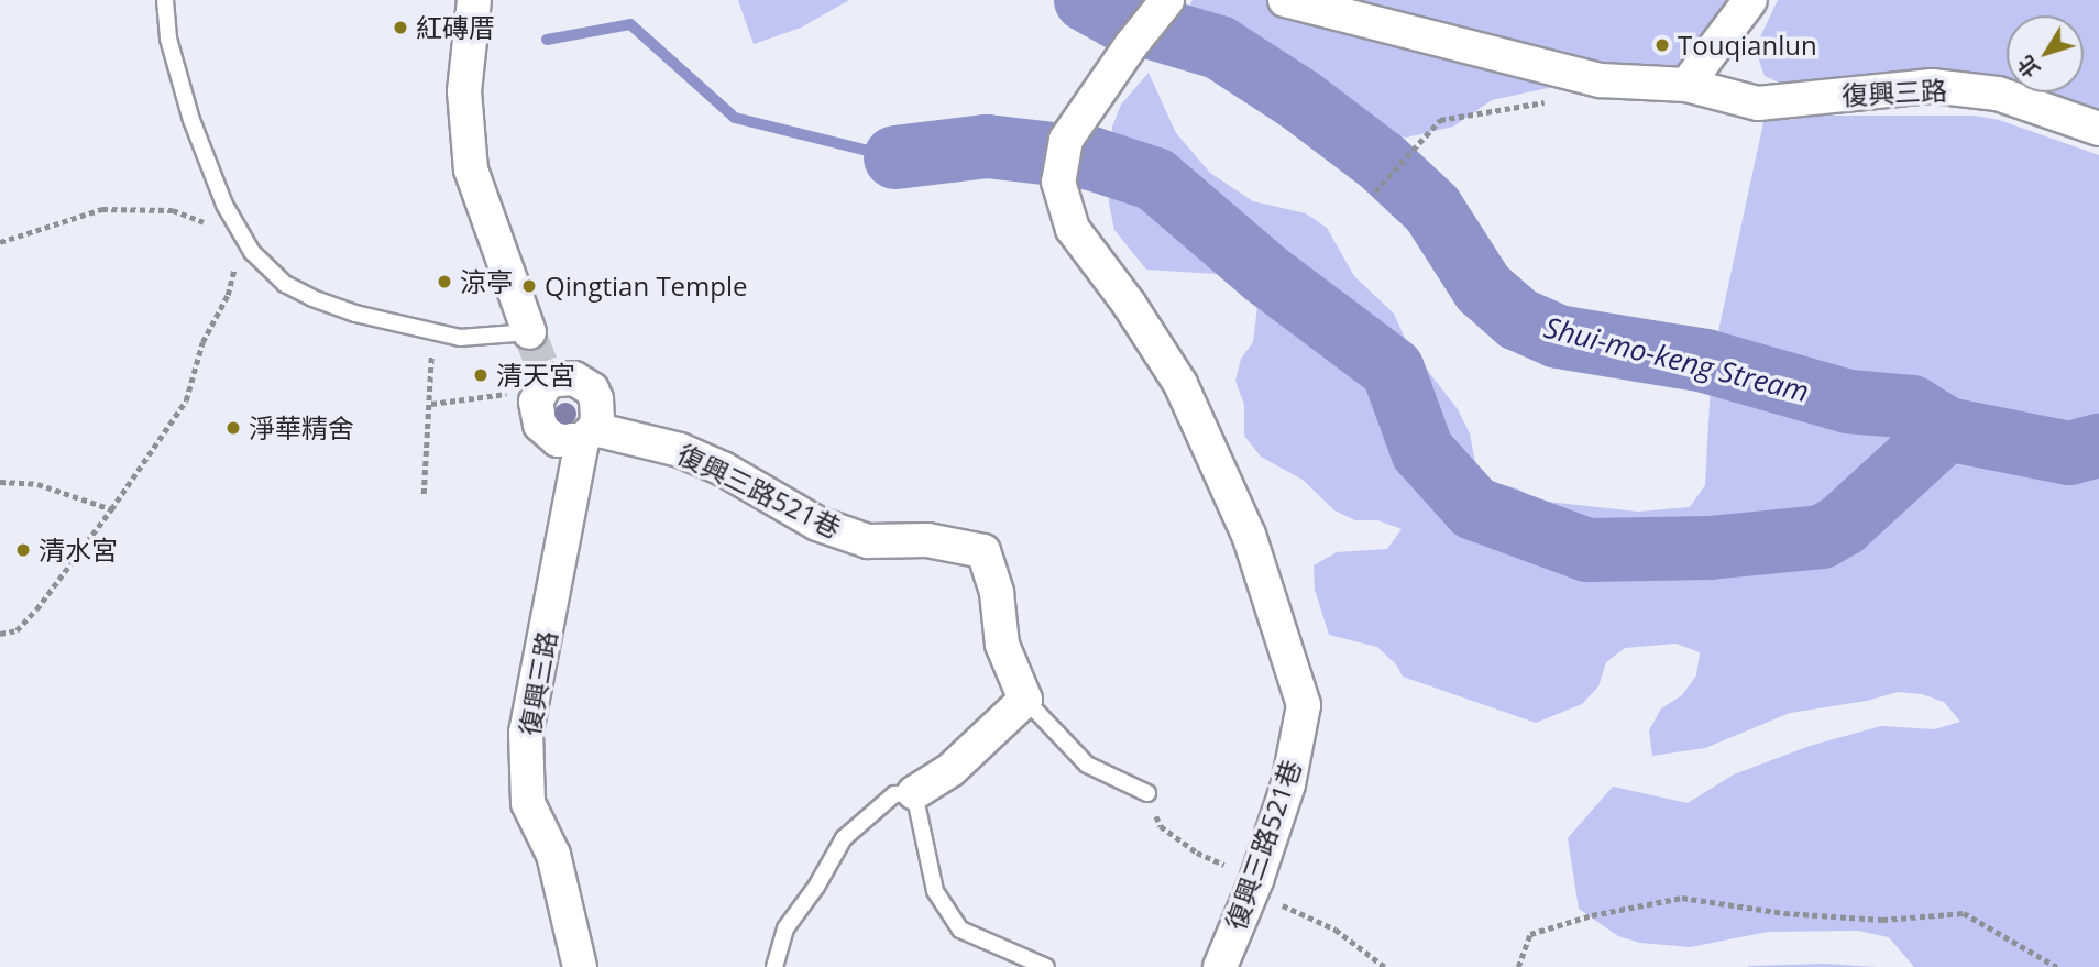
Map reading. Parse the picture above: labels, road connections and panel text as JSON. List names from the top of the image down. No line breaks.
{"streets":{"street":["復興三路","復興三路521巷"]},"crossings":[["復興三路","復興三路521巷"]],"water":["Shui-mo-keng Stream"],"places":["紅磚厝","Touqianlun","涼亭","Qingtian Temple","清天宮","淨華精舍","清水宮"],"north":"bottom left"}
